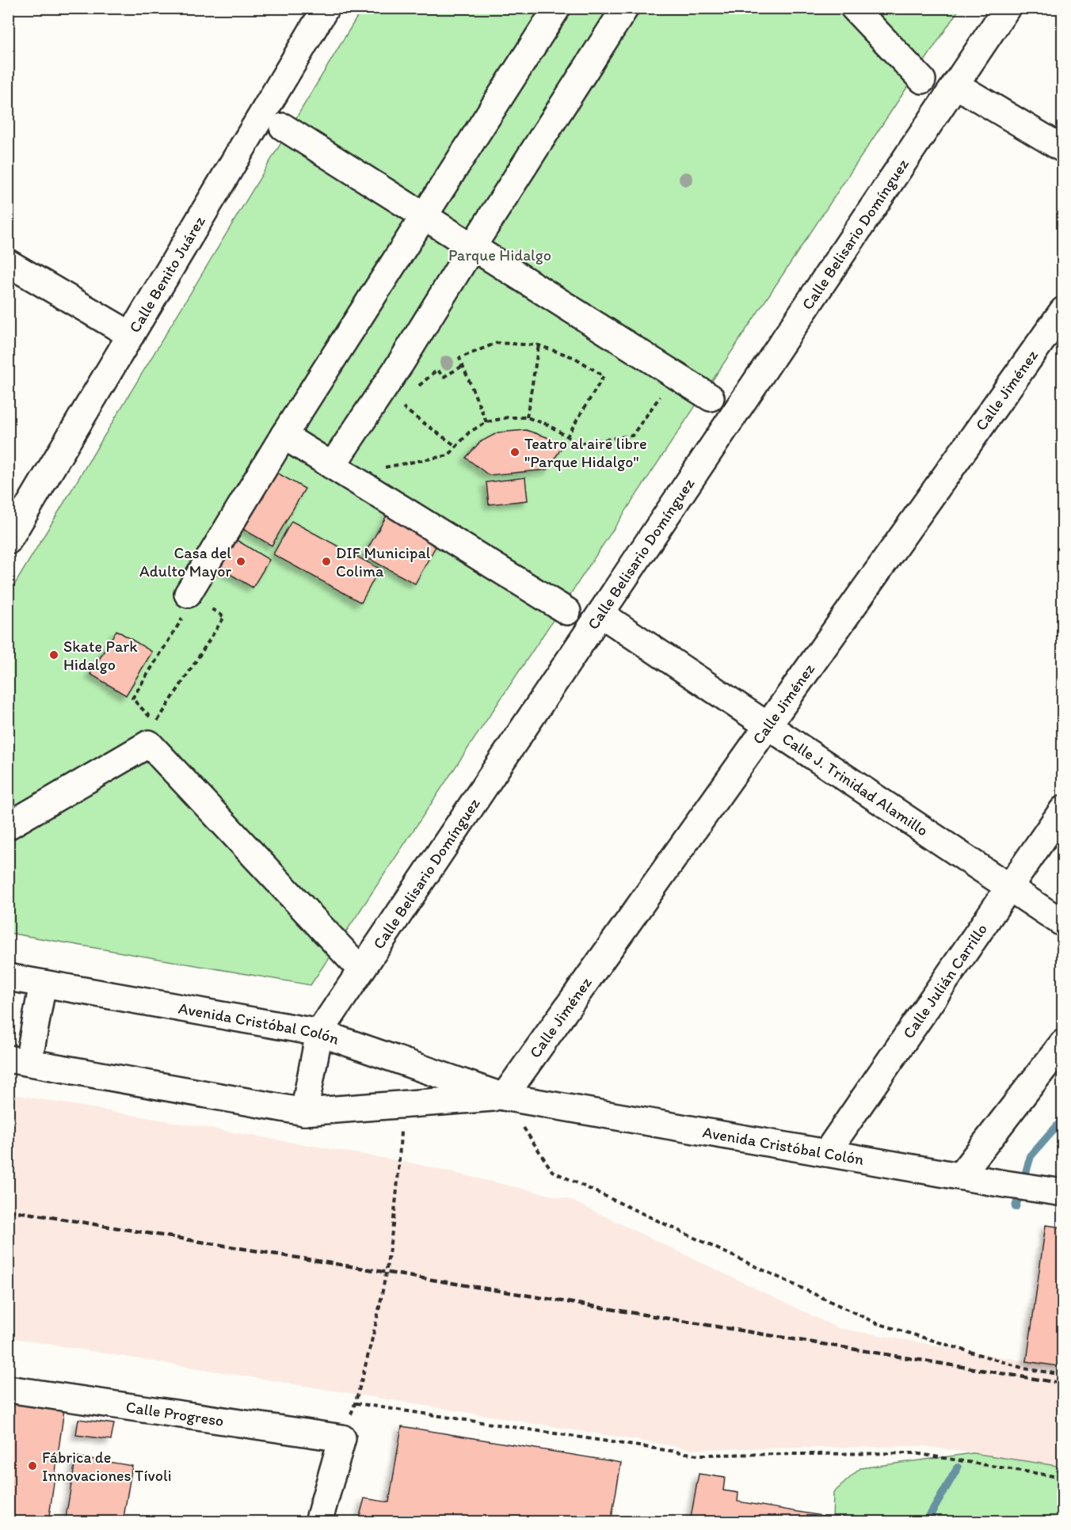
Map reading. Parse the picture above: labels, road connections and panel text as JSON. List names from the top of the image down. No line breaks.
{"streets":{"street":["Calle Belisario Domínguez","Calle Benito Juárez","Calle Jiménez","Calle J. Trinidad Alamillo","Calle Julián Carrillo","Avenida Cristóbal Colón","Calle Progreso"]},"crossings":[["Calle Belisario Domínguez","Calle J. Trinidad Alamillo"],["Calle Belisario Domínguez","Avenida Cristóbal Colón"],["Calle Jiménez","Calle J. Trinidad Alamillo"],["Calle Jiménez","Avenida Cristóbal Colón"],["Calle J. Trinidad Alamillo","Calle Julián Carrillo"],["Calle Julián Carrillo","Avenida Cristóbal Colón"]],"parks":["Parque Hidalgo"],"places":["Teatro al aire libre \"Parque Hidalgo\"","Casa del Adulto Mayor","DIF Municipal Colima","Skate Park Hidalgo","Fábrica de Innovaciones Tívoli"]}
